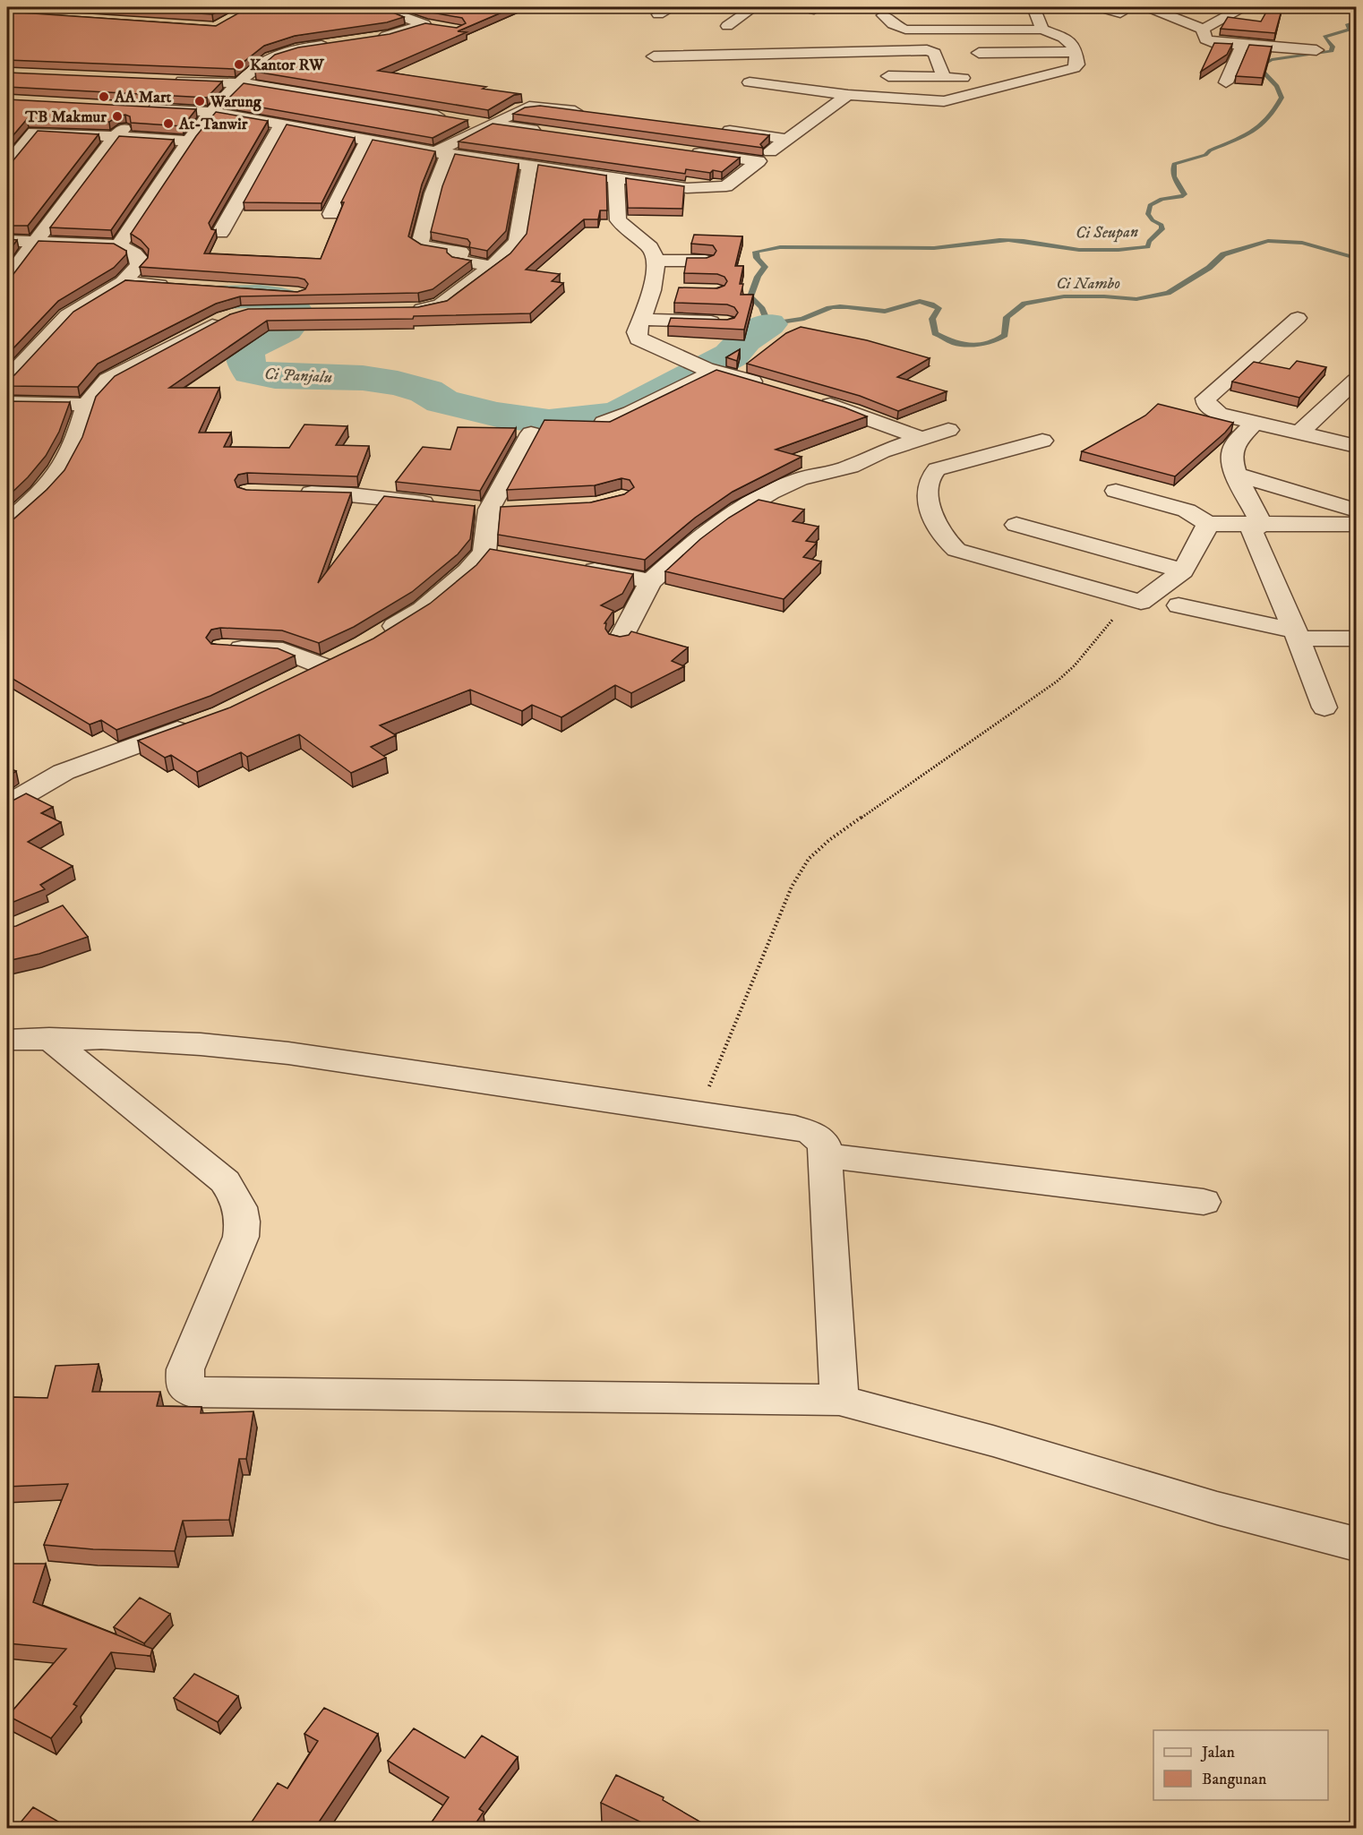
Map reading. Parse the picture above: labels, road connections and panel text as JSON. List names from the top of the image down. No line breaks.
{"water":["Ci Seupan","Ci Nambo","Ci Panjalu"],"places":["Kantor RW","AA Mart","Warung","TB Makmur","At-Tanwir"],"legend":["Jalan","Bangunan"]}
